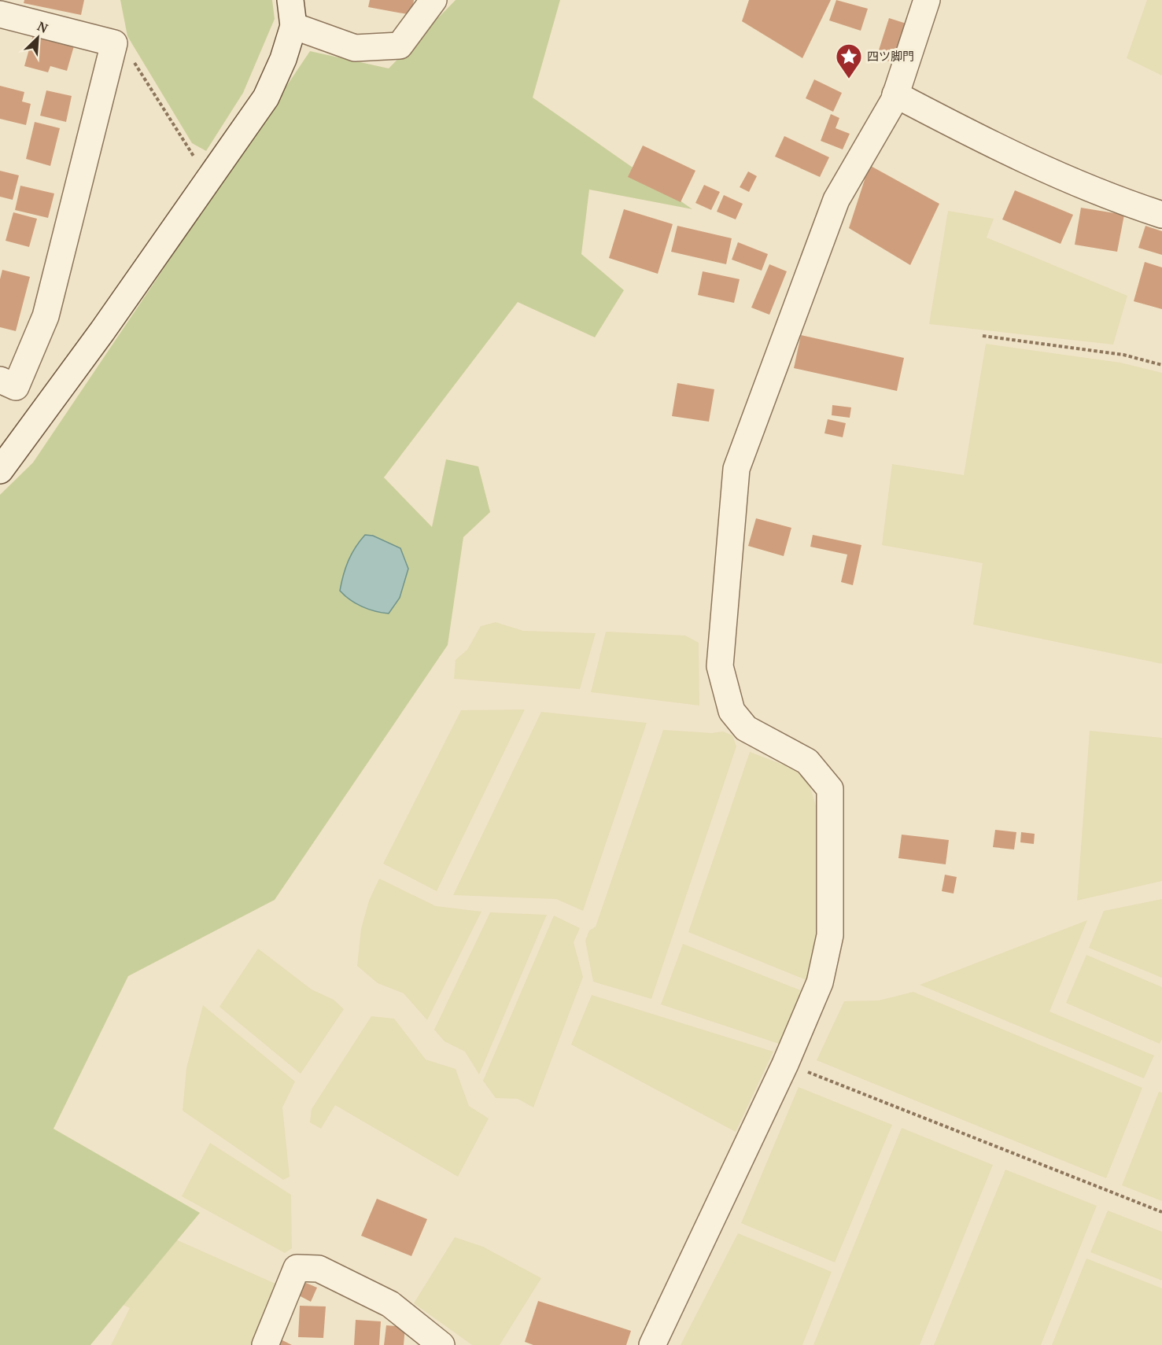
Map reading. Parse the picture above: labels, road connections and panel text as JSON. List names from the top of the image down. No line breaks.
{"places":{"place":["四ツ脚門"]},"north":"top right"}
